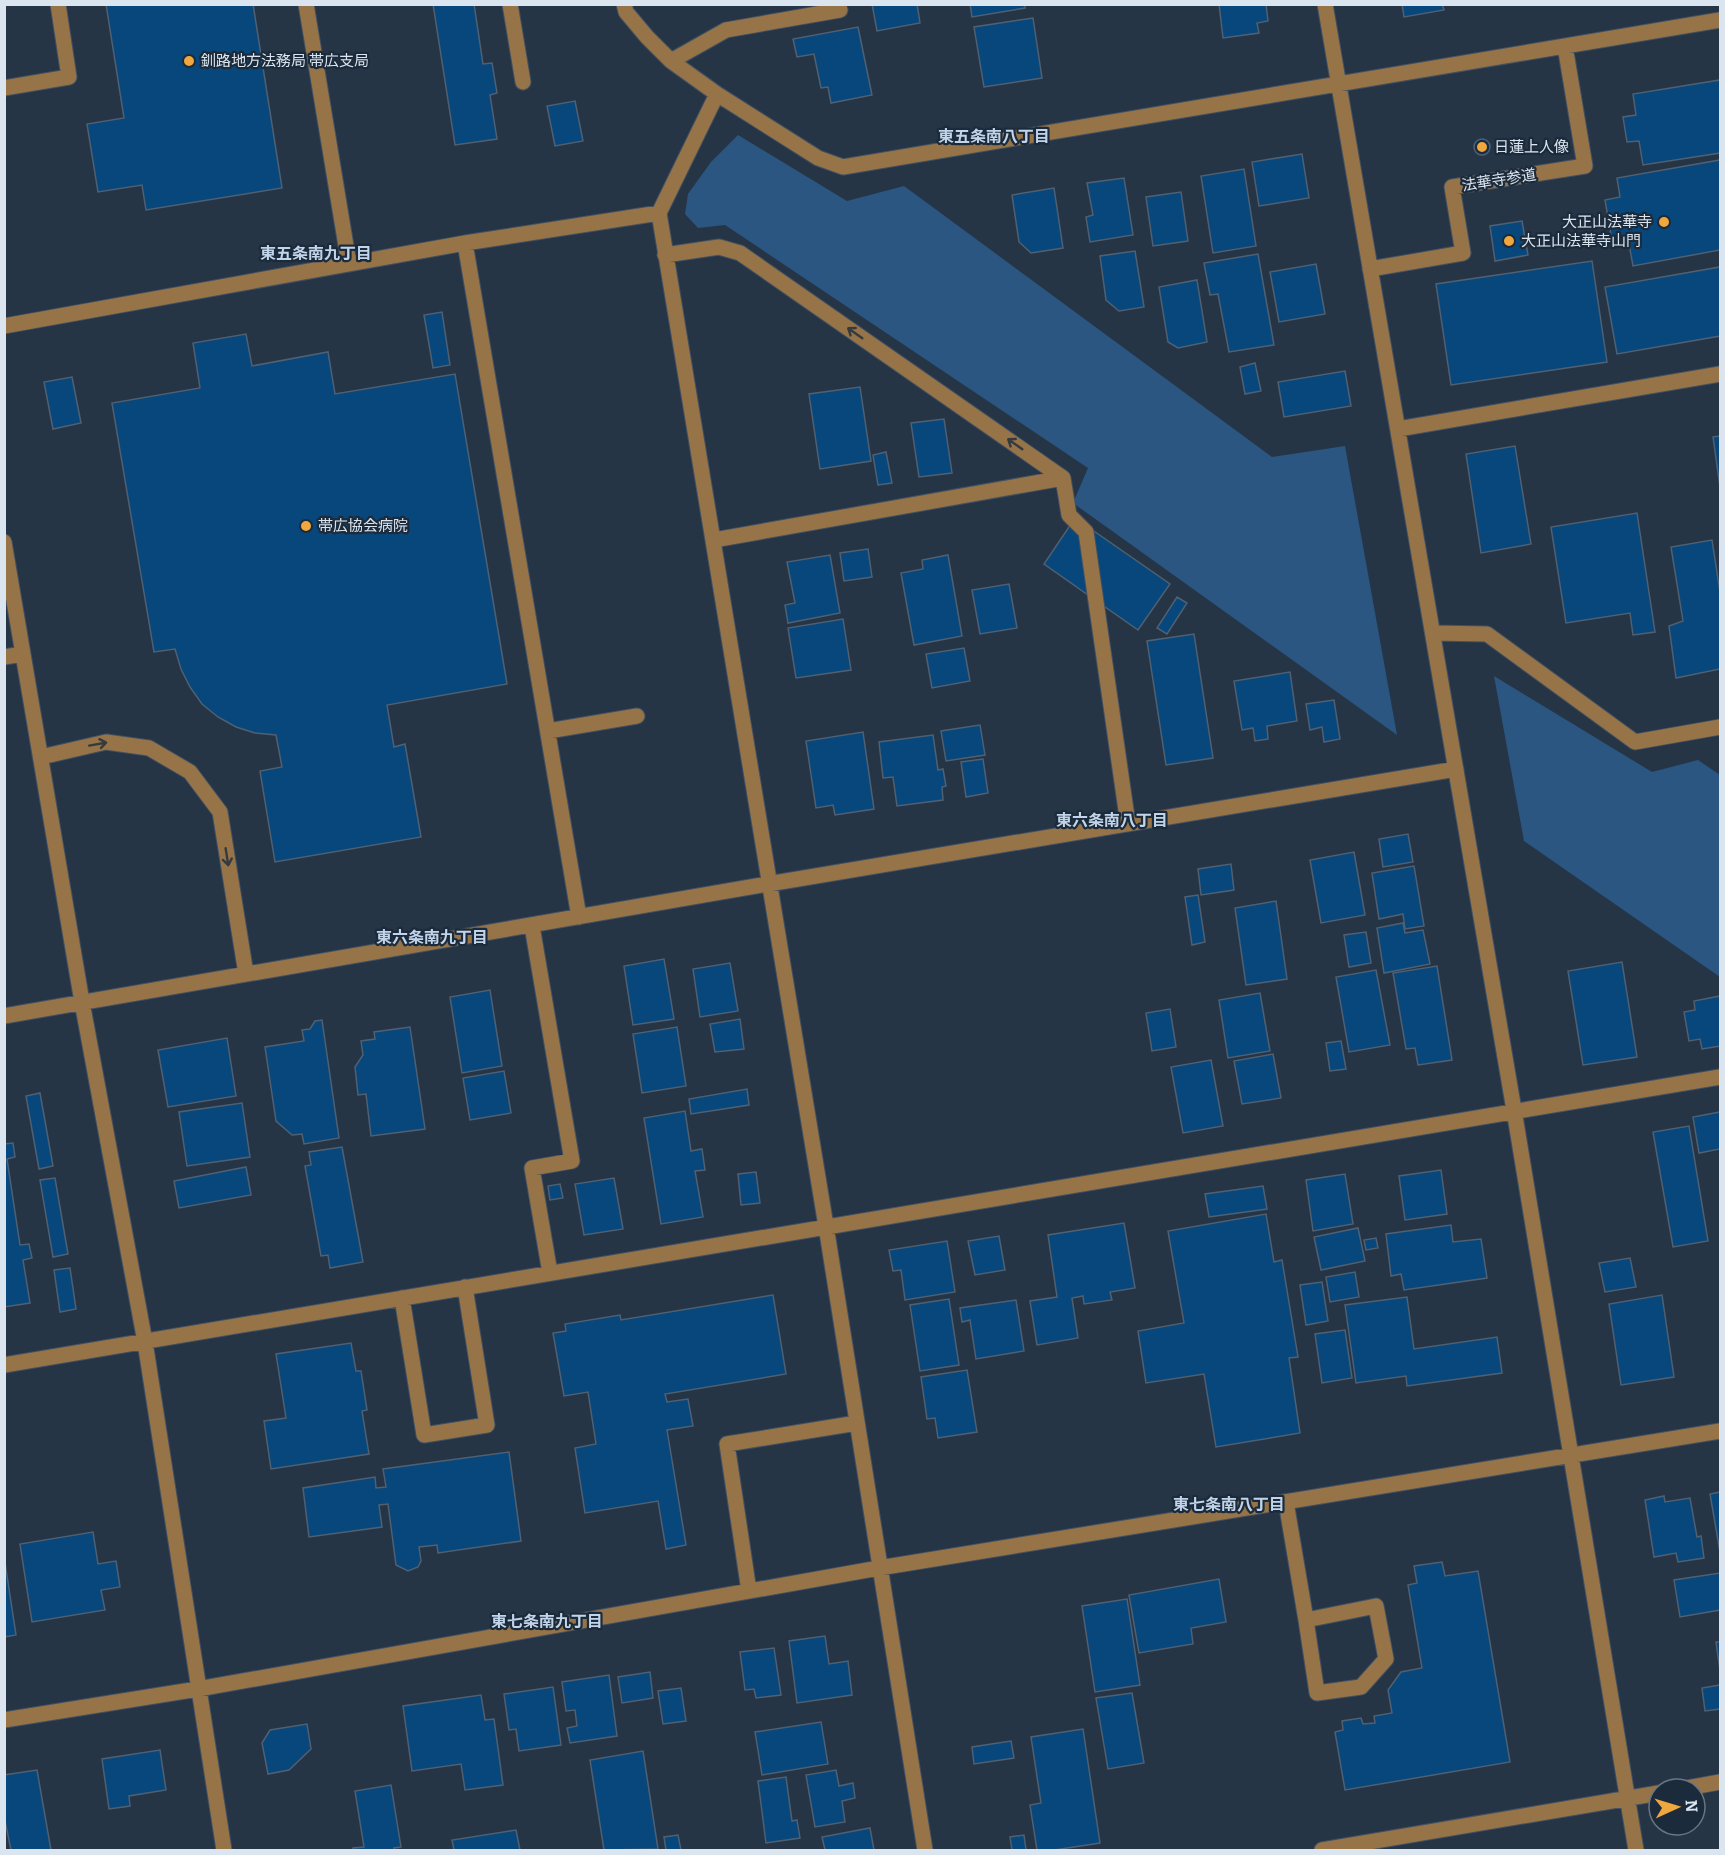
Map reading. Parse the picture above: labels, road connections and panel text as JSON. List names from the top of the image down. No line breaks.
{"streets":{"street":["法華寺参道"]},"districts":["東五条南八丁目","東五条南九丁目","東六条南八丁目","東六条南九丁目","東七条南八丁目","東七条南九丁目"],"places":["釧路地方法務局 帯広支局","日蓮上人像","大正山法華寺","大正山法華寺山門","帯広協会病院"],"north":"right"}
